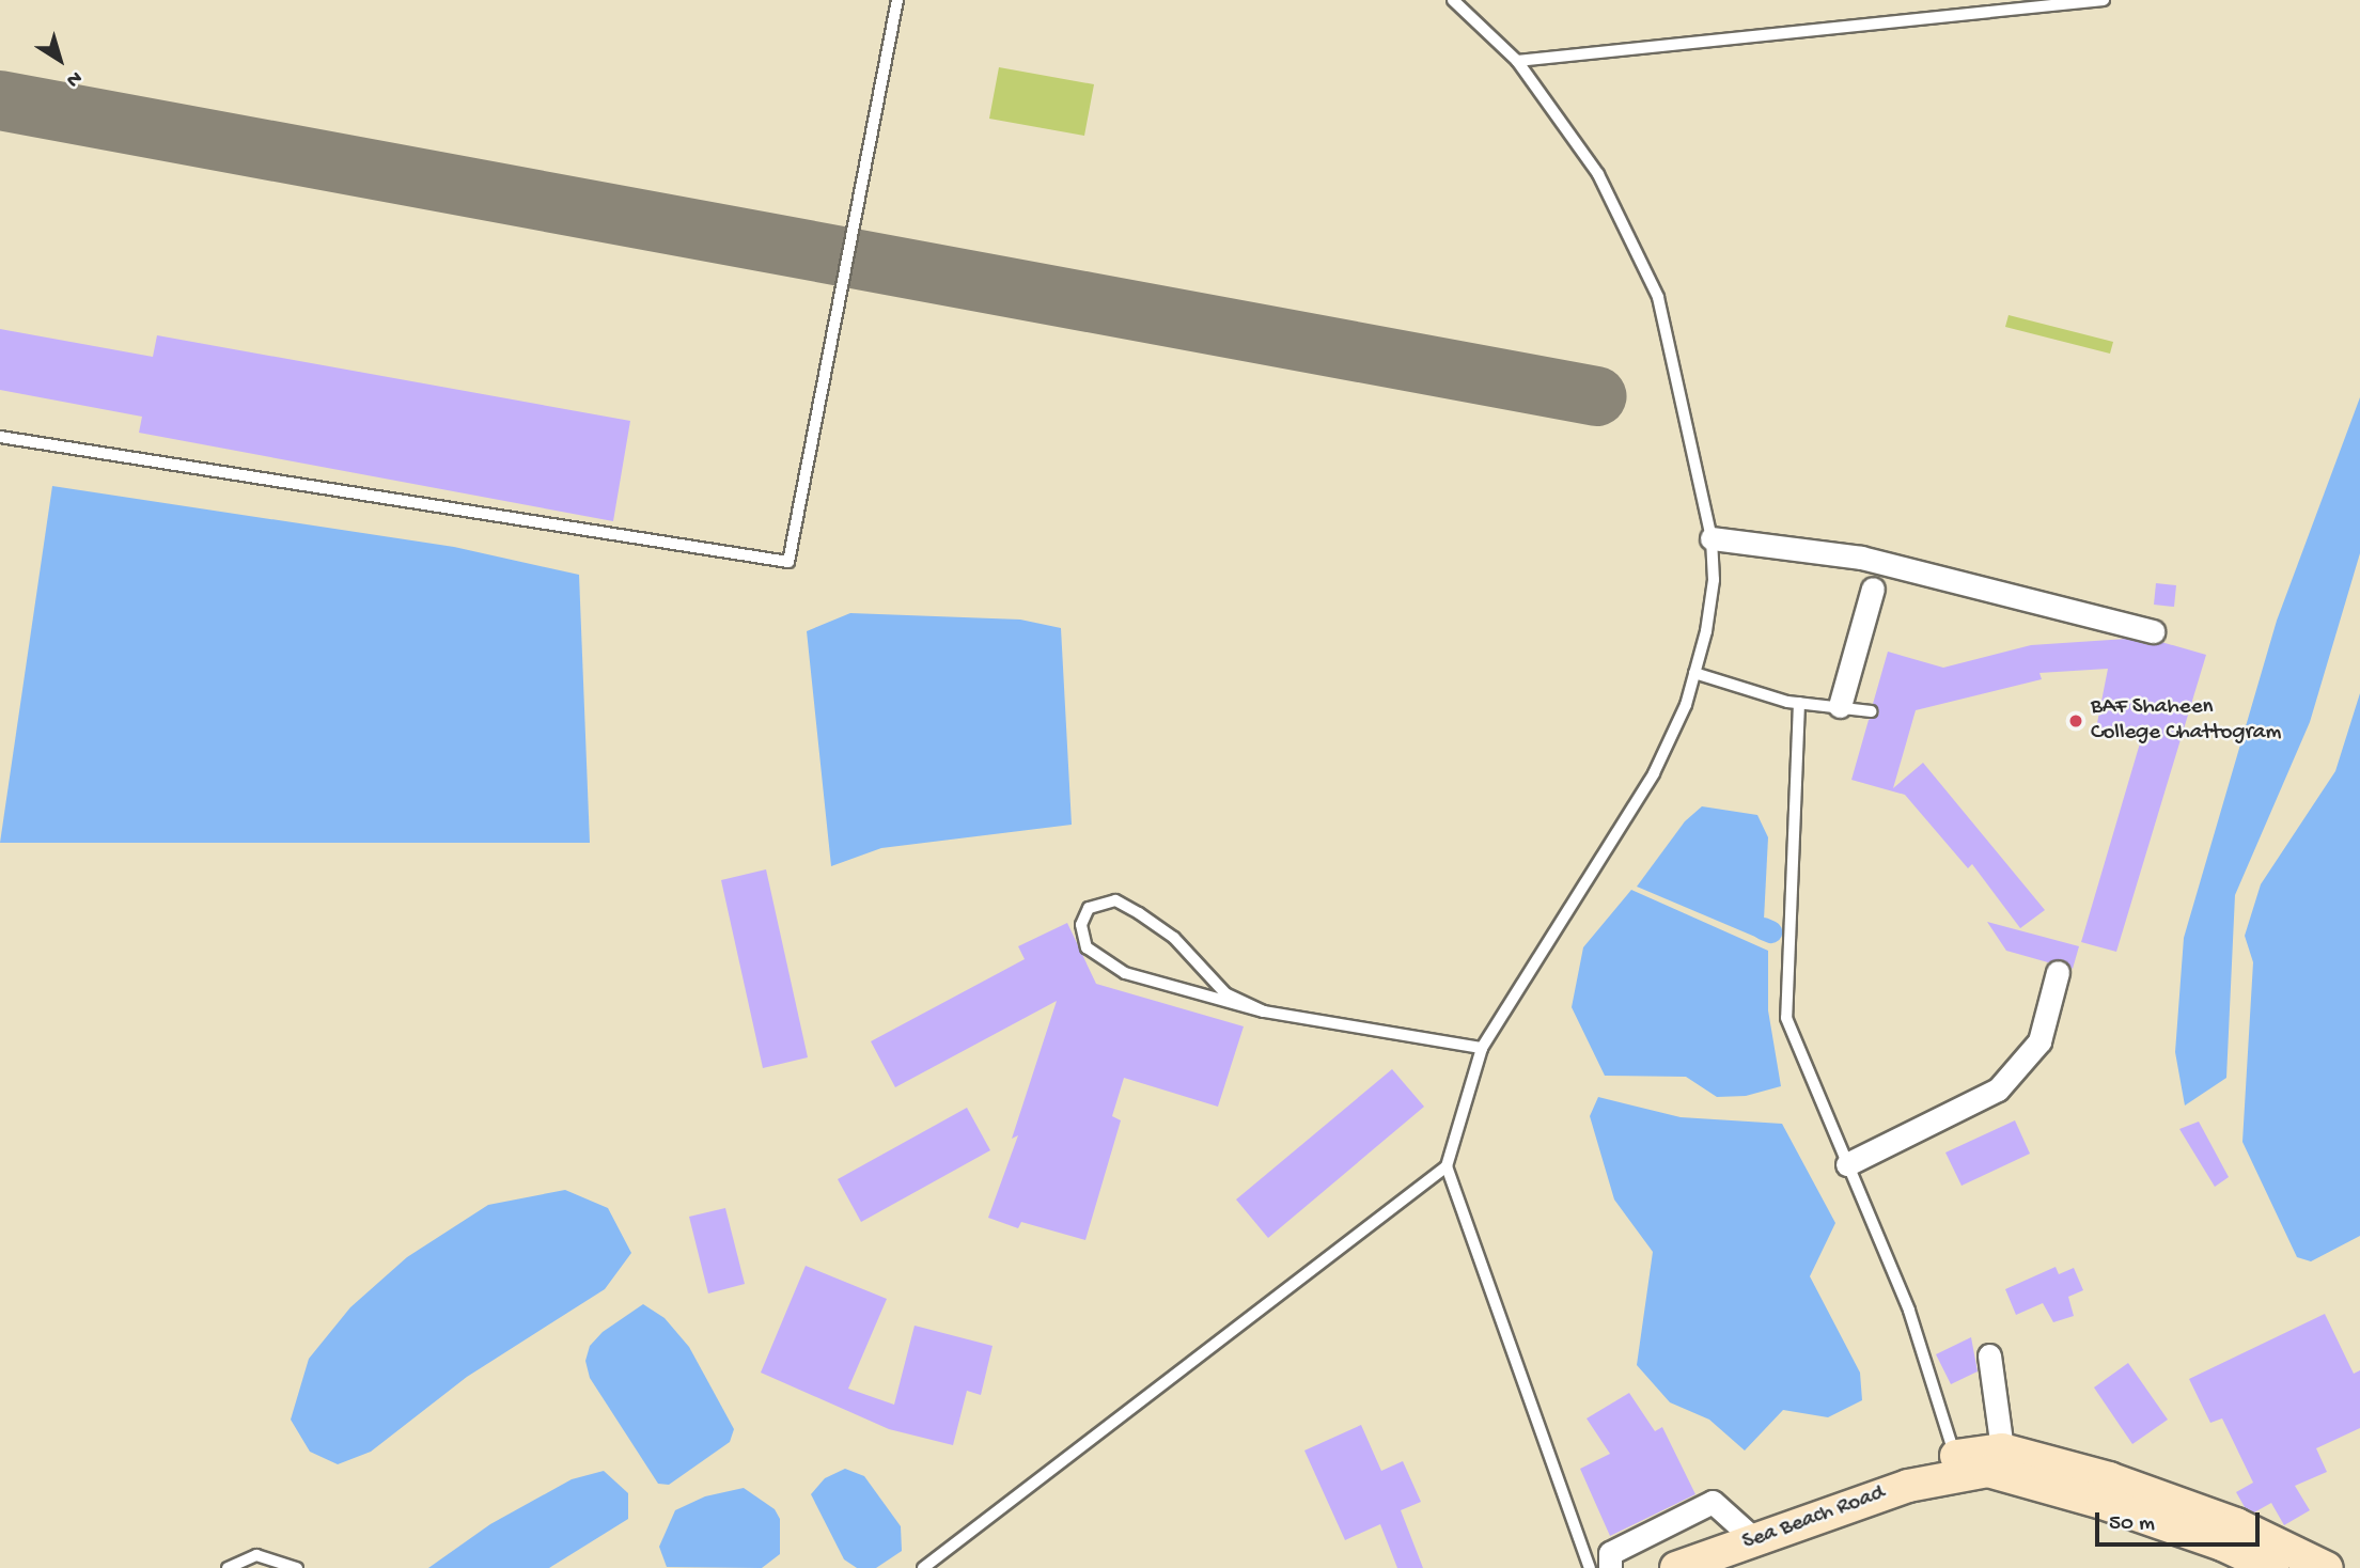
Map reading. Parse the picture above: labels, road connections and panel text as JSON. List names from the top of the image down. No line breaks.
{"streets":{"main road":["Sea Beach Road"]},"places":["BAF Shaheen College Chattogram"],"scale_bar":"50 m","north":"bottom right"}
